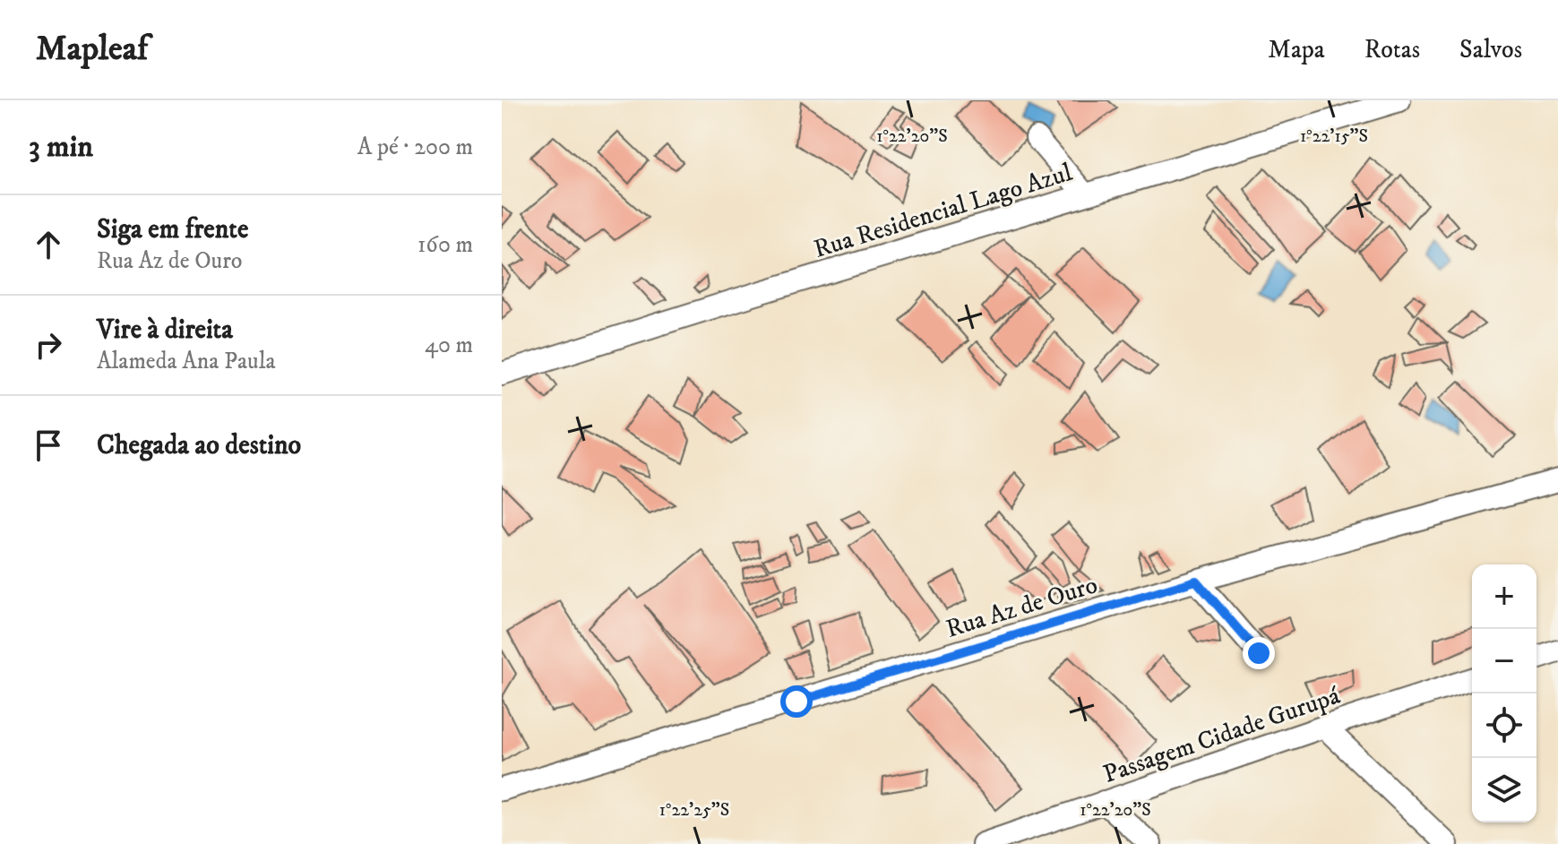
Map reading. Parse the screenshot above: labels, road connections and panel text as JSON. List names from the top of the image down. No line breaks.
{"streets":{"street":["Rua Residencial Lago Azul","Rua Az de Ouro","Passagem Cidade Gurupá"]},"page":{"header":"Mapleaf","nav":["Mapa","Rotas","Salvos"],"heading":["3 min","A pé · 200 m"],"list":[["Siga em frente","Rua Az de Ouro","160 m"],["Vire à direita","Alameda Ana Paula","40 m"],"Chegada ao destino"],"map_buttons":["+","−"]},"coordinates":["1°22'20\"S","1°22'15\"S","1°22'25\"S"]}
